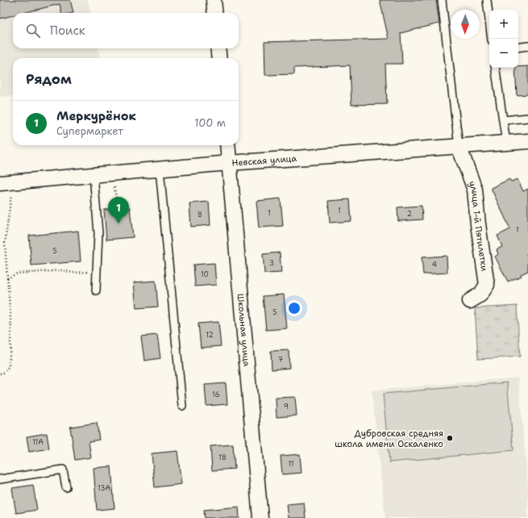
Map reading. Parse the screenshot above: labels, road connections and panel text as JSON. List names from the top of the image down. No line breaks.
{"streets":{"street":["Невская улица","улица 1-й Пятилетки","Школьная улица"]},"crossings":[["Невская улица","улица 1-й Пятилетки"],["Невская улица","Школьная улица"]],"places":["Дубровская средняя школа имени Оскаленко"],"house_numbers":["1","1","2","8","1","5","3","4","10","5","12","7","16","9","11А","18","11","13А"],"north":"bottom","page":{"map_buttons":["+","−"],"search":"Поиск","heading":"Рядом","list":[{"mark":"1","name":"Меркурёнок","note":"Супермаркет","value":"100 m"}],"pins":"1"}}
